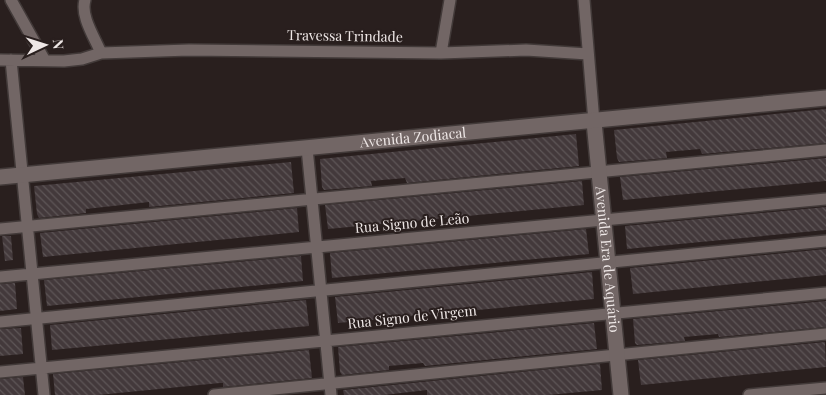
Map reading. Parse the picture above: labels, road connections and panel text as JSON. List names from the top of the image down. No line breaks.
{"streets":{"street":["Travessa Trindade","Avenida Zodiacal","Rua Signo de Leão","Avenida Era de Aquário","Rua Signo de Virgem"]},"crossings":[["Avenida Zodiacal","Avenida Era de Aquário"],["Rua Signo de Leão","Avenida Era de Aquário"],["Avenida Era de Aquário","Rua Signo de Virgem"]],"north":"right"}
